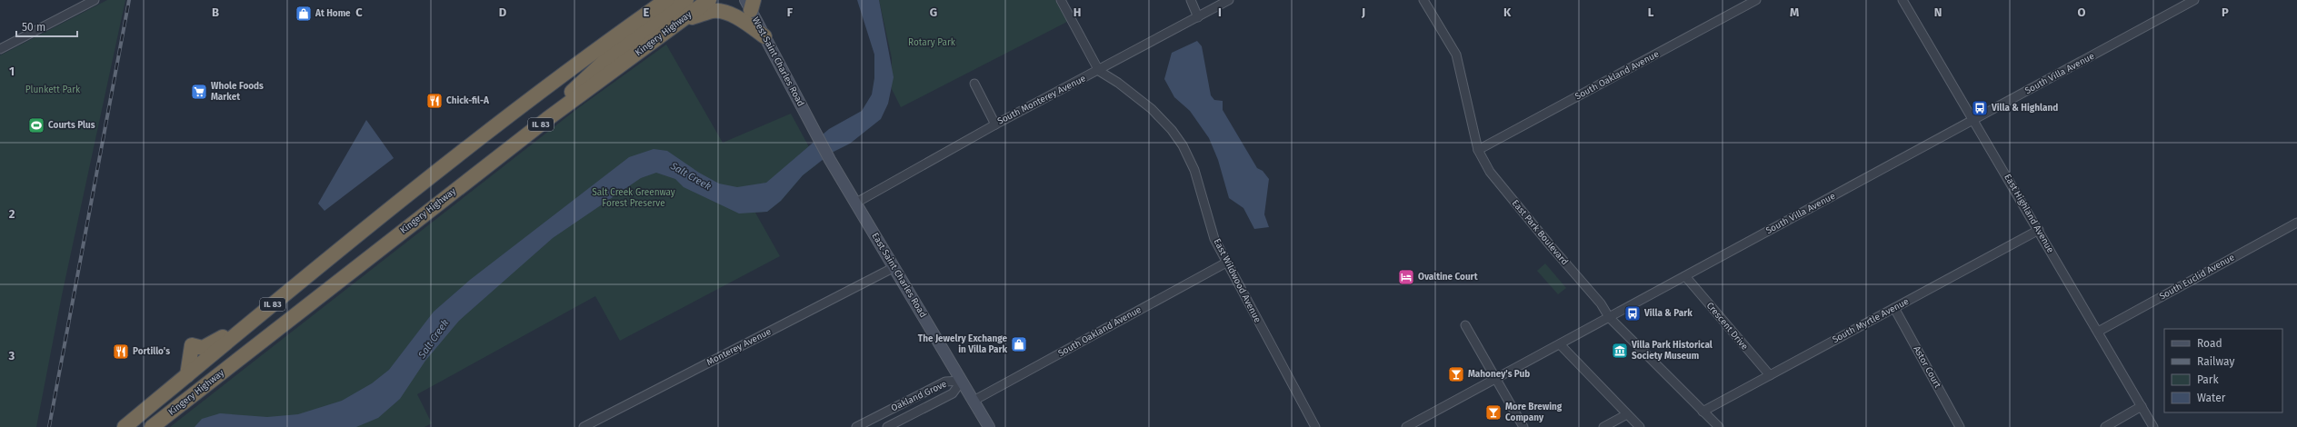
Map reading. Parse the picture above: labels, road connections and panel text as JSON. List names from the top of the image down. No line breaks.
{"streets":{"highway":["Kingery Highway","IL 83"],"main road":["West Saint Charles Road","East Saint Charles Road"],"street":["South Villa Avenue","South Oakland Avenue","South Monterey Avenue","East Highland Avenue","East Park Boulevard","South Euclid Avenue","East Wildwood Avenue","South Myrtle Avenue","Crescent Drive","Monterey Avenue","Astor Court","Oakland Grove"]},"crossings":[["West Saint Charles Road","East Saint Charles Road"],["South Villa Avenue","East Highland Avenue"],["South Villa Avenue","East Park Boulevard"],["South Villa Avenue","Crescent Drive"],["South Oakland Avenue","East Park Boulevard"],["South Oakland Avenue","East Saint Charles Road"],["South Oakland Avenue","East Wildwood Avenue"],["South Monterey Avenue","East Saint Charles Road"],["South Monterey Avenue","East Wildwood Avenue"],["East Highland Avenue","South Euclid Avenue"],["East Highland Avenue","South Myrtle Avenue"],["East Park Boulevard","South Myrtle Avenue"],["East Saint Charles Road","Monterey Avenue"],["East Saint Charles Road","Oakland Grove"],["South Myrtle Avenue","Crescent Drive"],["South Myrtle Avenue","Astor Court"]],"water":["Salt Creek"],"parks":["Rotary Park","Plunkett Park","Salt Creek Greenway Forest Preserve"],"places":{"shop":["At Home","The Jewelry Exchange in Villa Park"],"supermarket":["Whole Foods Market"],"restaurant":["Chick-fil-A","Portillo's"],"bus stop":["Villa & Highland","Villa & Park"],"sports":["Courts Plus"],"hotel":["Ovaltine Court"],"museum":["Villa Park Historical Society Museum"],"bar":["Mahoney’s Pub","More Brewing Company"]},"legend":["Road","Railway","Park","Water"],"scale_bar":"50 m","grid":{"columns":["B","C","D","E","F","G","H","I","J","K","L","M","N","O","P"],"rows":["1","2","3"]}}
